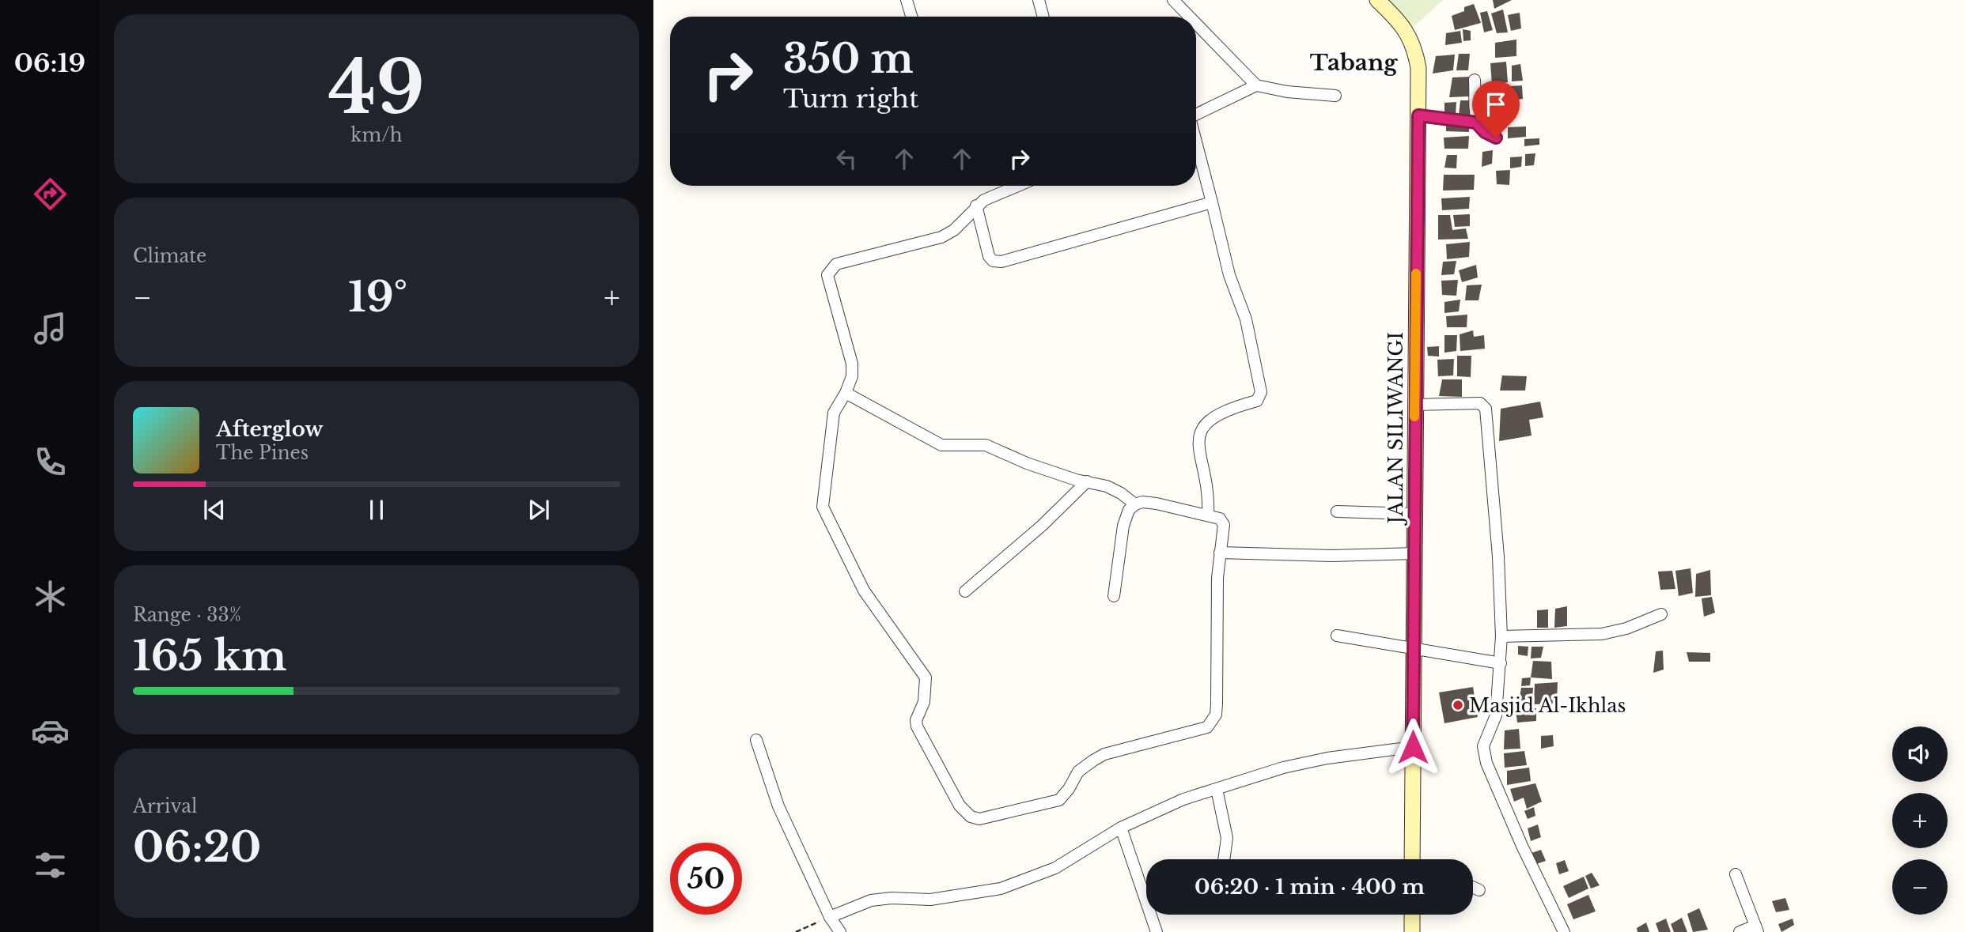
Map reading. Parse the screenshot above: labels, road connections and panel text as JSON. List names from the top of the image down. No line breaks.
{"streets":{"main road":["JALAN SILIWANGI"]},"districts":["Tabang"],"places":["Masjid Al-Ikhlas"],"page":{"tabs":"06:19","tile":[["49","km/h"],"Climate",["Range · 33%","165 km"],["Arrival","06:20"]],"turn":["350 m","Turn right"],"heat":["−","19°","+"],"song":["Afterglow","The Pines"],"map_buttons":["+","−"],"limit":"50","trip":"06:20 · 1 min · 400 m"}}
